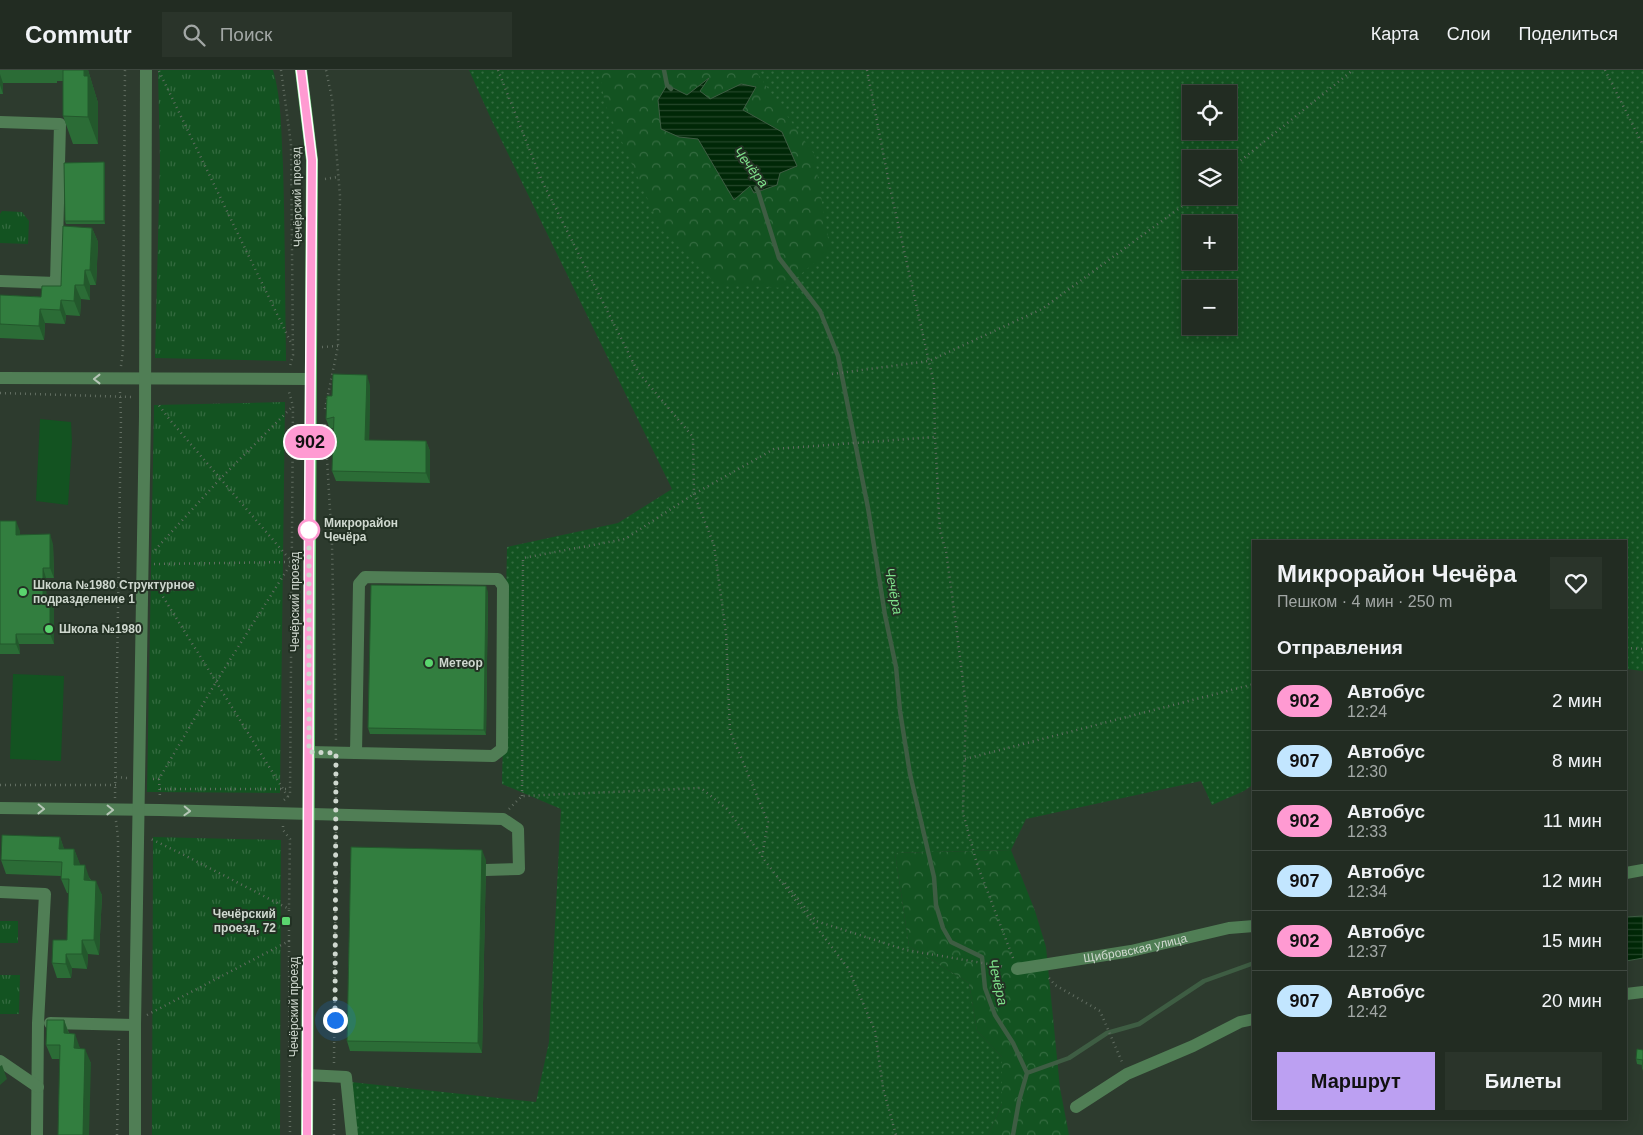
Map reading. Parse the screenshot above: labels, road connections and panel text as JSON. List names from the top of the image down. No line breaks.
{"streets":{"main road":["Чечёрский проезд"],"street":["Щибровская улица"]},"water":["Чечёра"],"places":{"other":["Микрорайон Чечёра","Школа №1980 Структурное подразделение 1","Школа №1980","Метеор"],"transit":["Чечёрский проезд, 72"]},"lines":["bus line 902"],"page":{"header":"Commutr","search":"Поиск","nav":["Карта","Слои","Поделиться"],"on_map":"902","map_buttons":["+","−"],"heading":[["Микрорайон Чечёра","Пешком · 4 мин · 250 m"],"Отправления"],"list":[{"mark":"902","name":"Автобус","note":"12:24","value":"2 мин"},{"mark":"907","name":"Автобус","note":"12:30","value":"8 мин"},{"mark":"902","name":"Автобус","note":"12:33","value":"11 мин"},{"mark":"907","name":"Автобус","note":"12:34","value":"12 мин"},{"mark":"902","name":"Автобус","note":"12:37","value":"15 мин"},{"mark":"907","name":"Автобус","note":"12:42","value":"20 мин"}],"buttons":["Маршрут","Билеты"]}}
